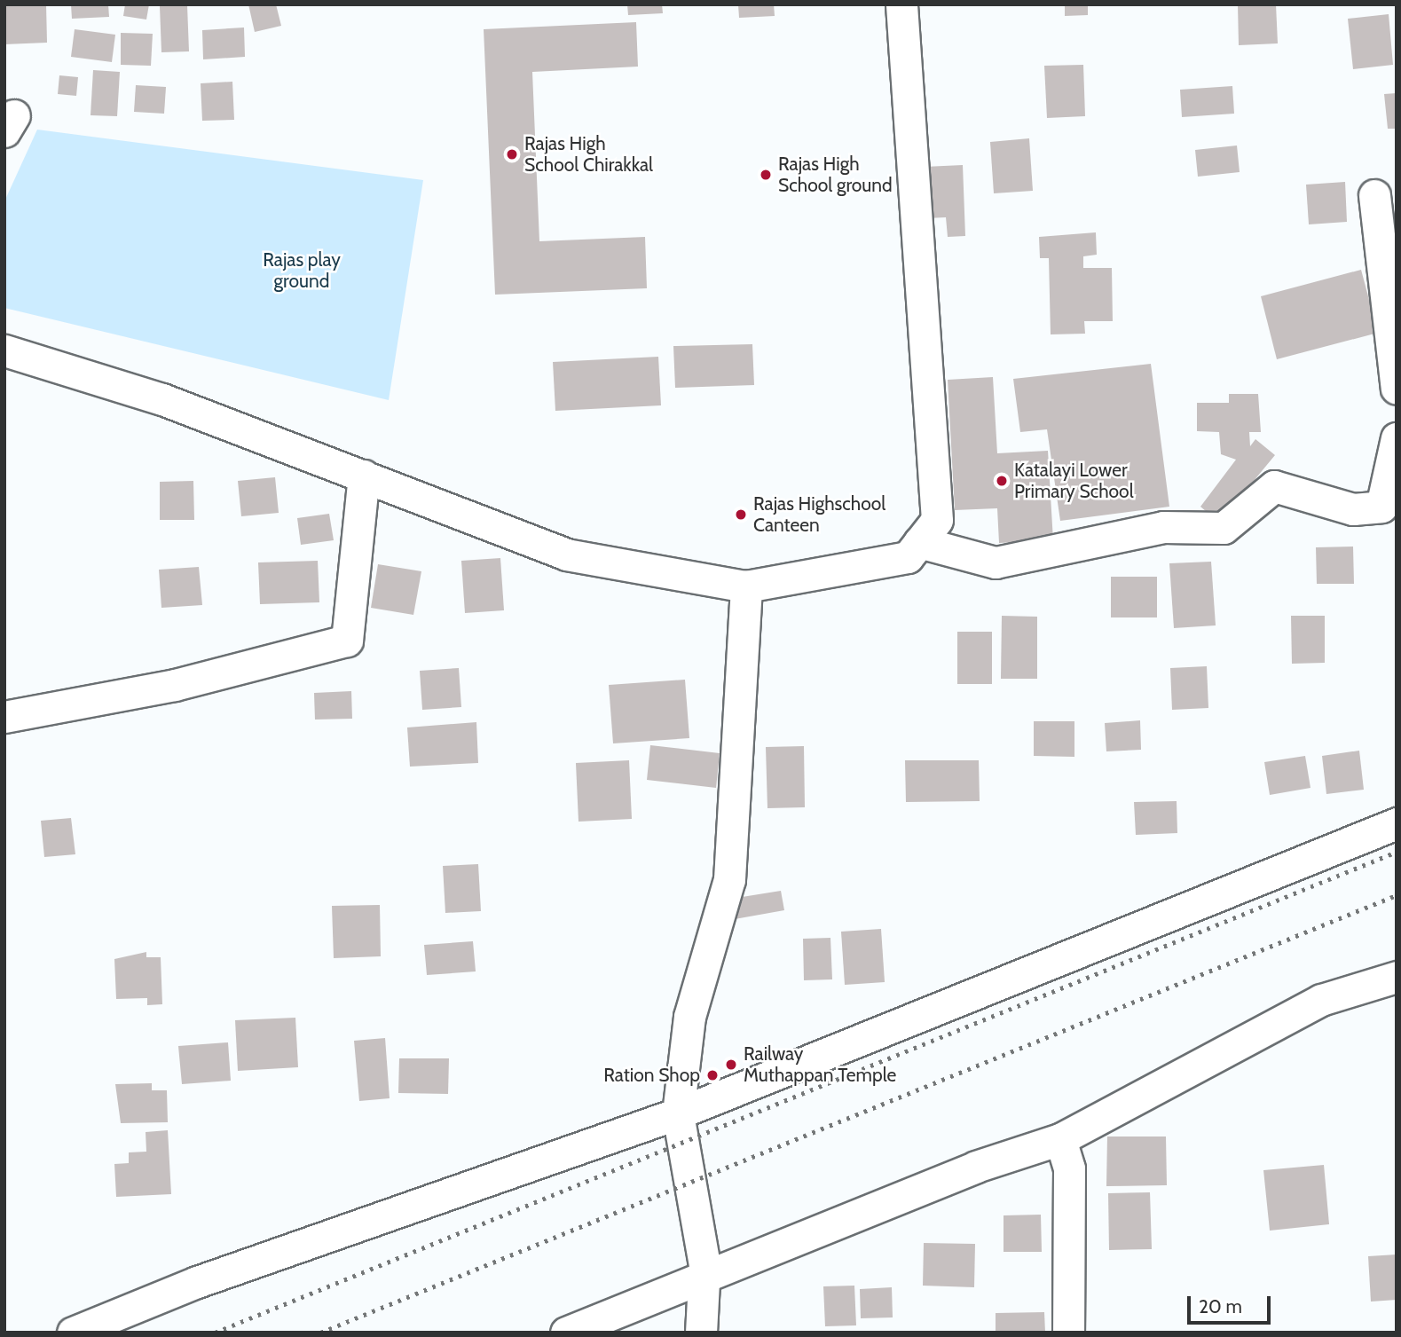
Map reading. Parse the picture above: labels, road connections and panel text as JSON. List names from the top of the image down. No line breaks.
{"parks":["Rajas play ground"],"places":["Rajas High School Chirakkal","Rajas High School ground","Katalayi Lower Primary School","Rajas Highschool Canteen","Railway Muthappan Temple","Ration Shop"],"scale_bar":"20 m"}
